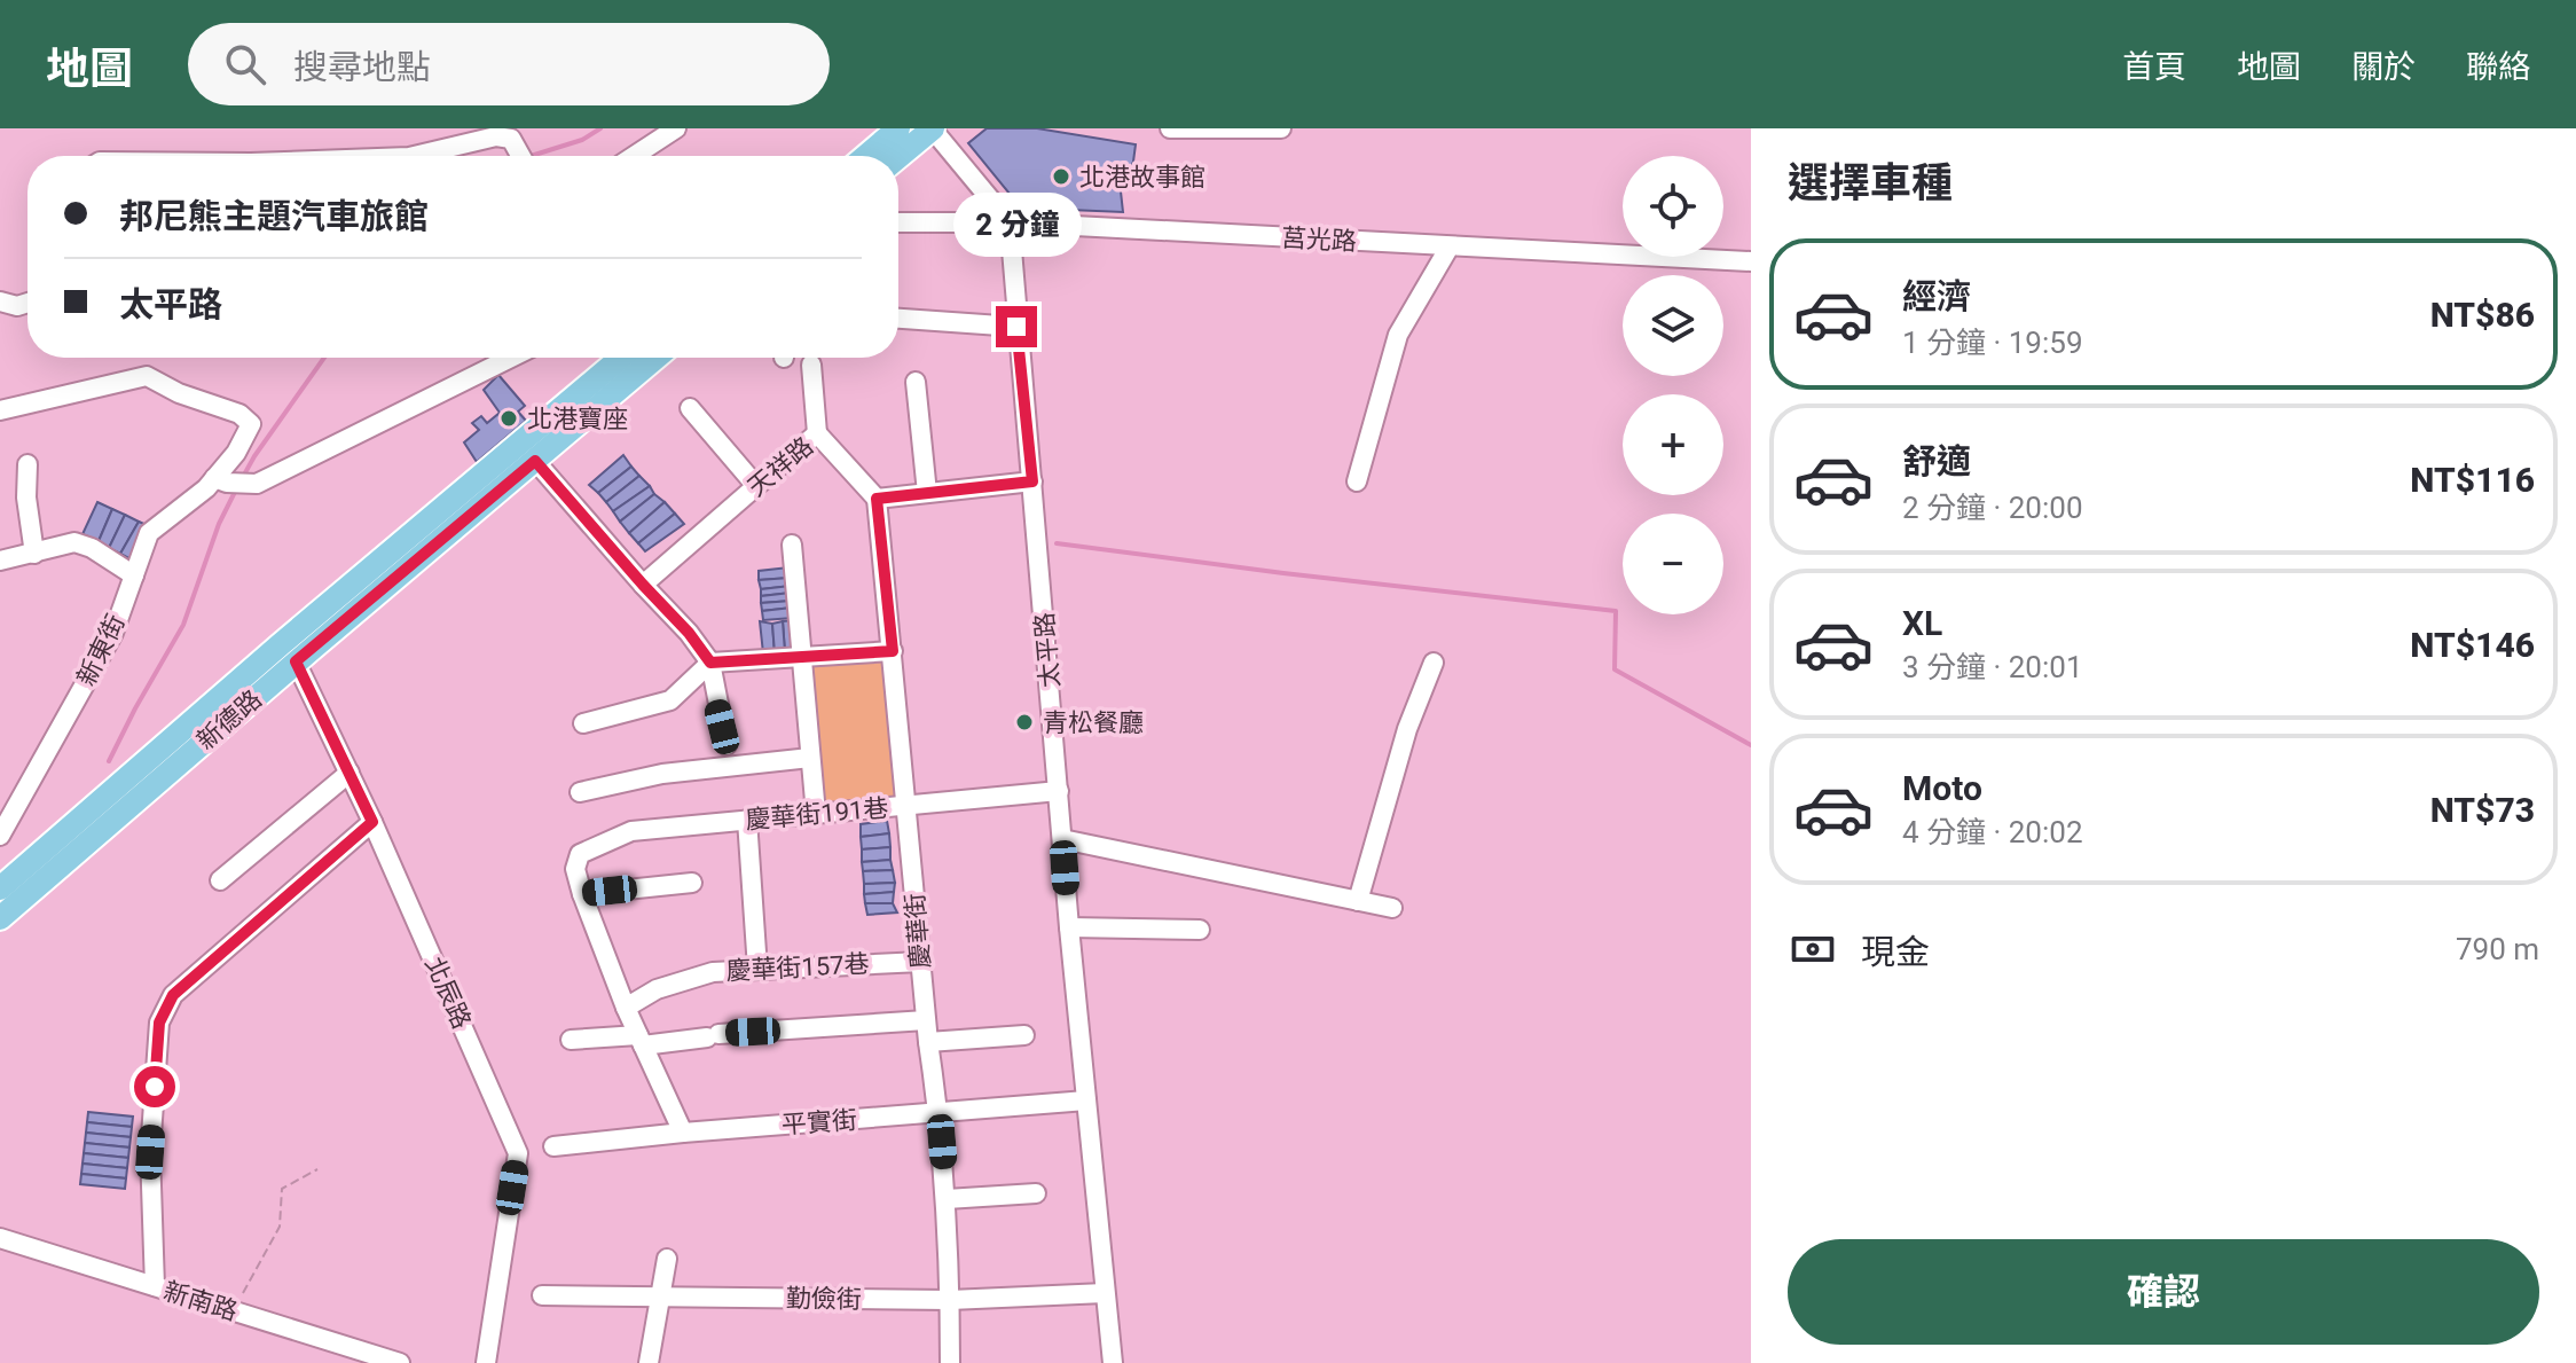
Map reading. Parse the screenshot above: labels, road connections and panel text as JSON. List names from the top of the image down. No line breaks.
{"streets":{"main road":["新德路"],"street":["莒光路","天祥路","新東街","太平路","慶華街191巷","慶華街","慶華街157巷","北辰路","平實街","勤儉街","新南路"]},"crossings":[["莒光路","太平路"],["天祥路","慶華街"],["太平路","慶華街191巷"],["太平路","平實街"],["太平路","勤儉街"],["新德路","北辰路"],["慶華街191巷","慶華街"],["慶華街","慶華街157巷"],["慶華街","平實街"],["慶華街","勤儉街"]],"places":["北港故事館","北港寶座","青松餐廳"],"page":{"header":"地圖","search":"搜尋地點","nav":["首頁","地圖","關於","聯絡"],"heading":"選擇車種","map_buttons":["+","−"],"banner":["邦尼熊主題汽車旅館","太平路"],"bubble":"2 分鐘","list":[{"name":"經濟","note":"1 分鐘 · 19:59","value":"NT$86"},{"name":"舒適","note":"2 分鐘 · 20:00","value":"NT$116"},{"name":"XL","note":"3 分鐘 · 20:01","value":"NT$146"},{"name":"Moto","note":"4 分鐘 · 20:02","value":"NT$73"}],"pay":["現金","790 m"],"buttons":"確認"}}
